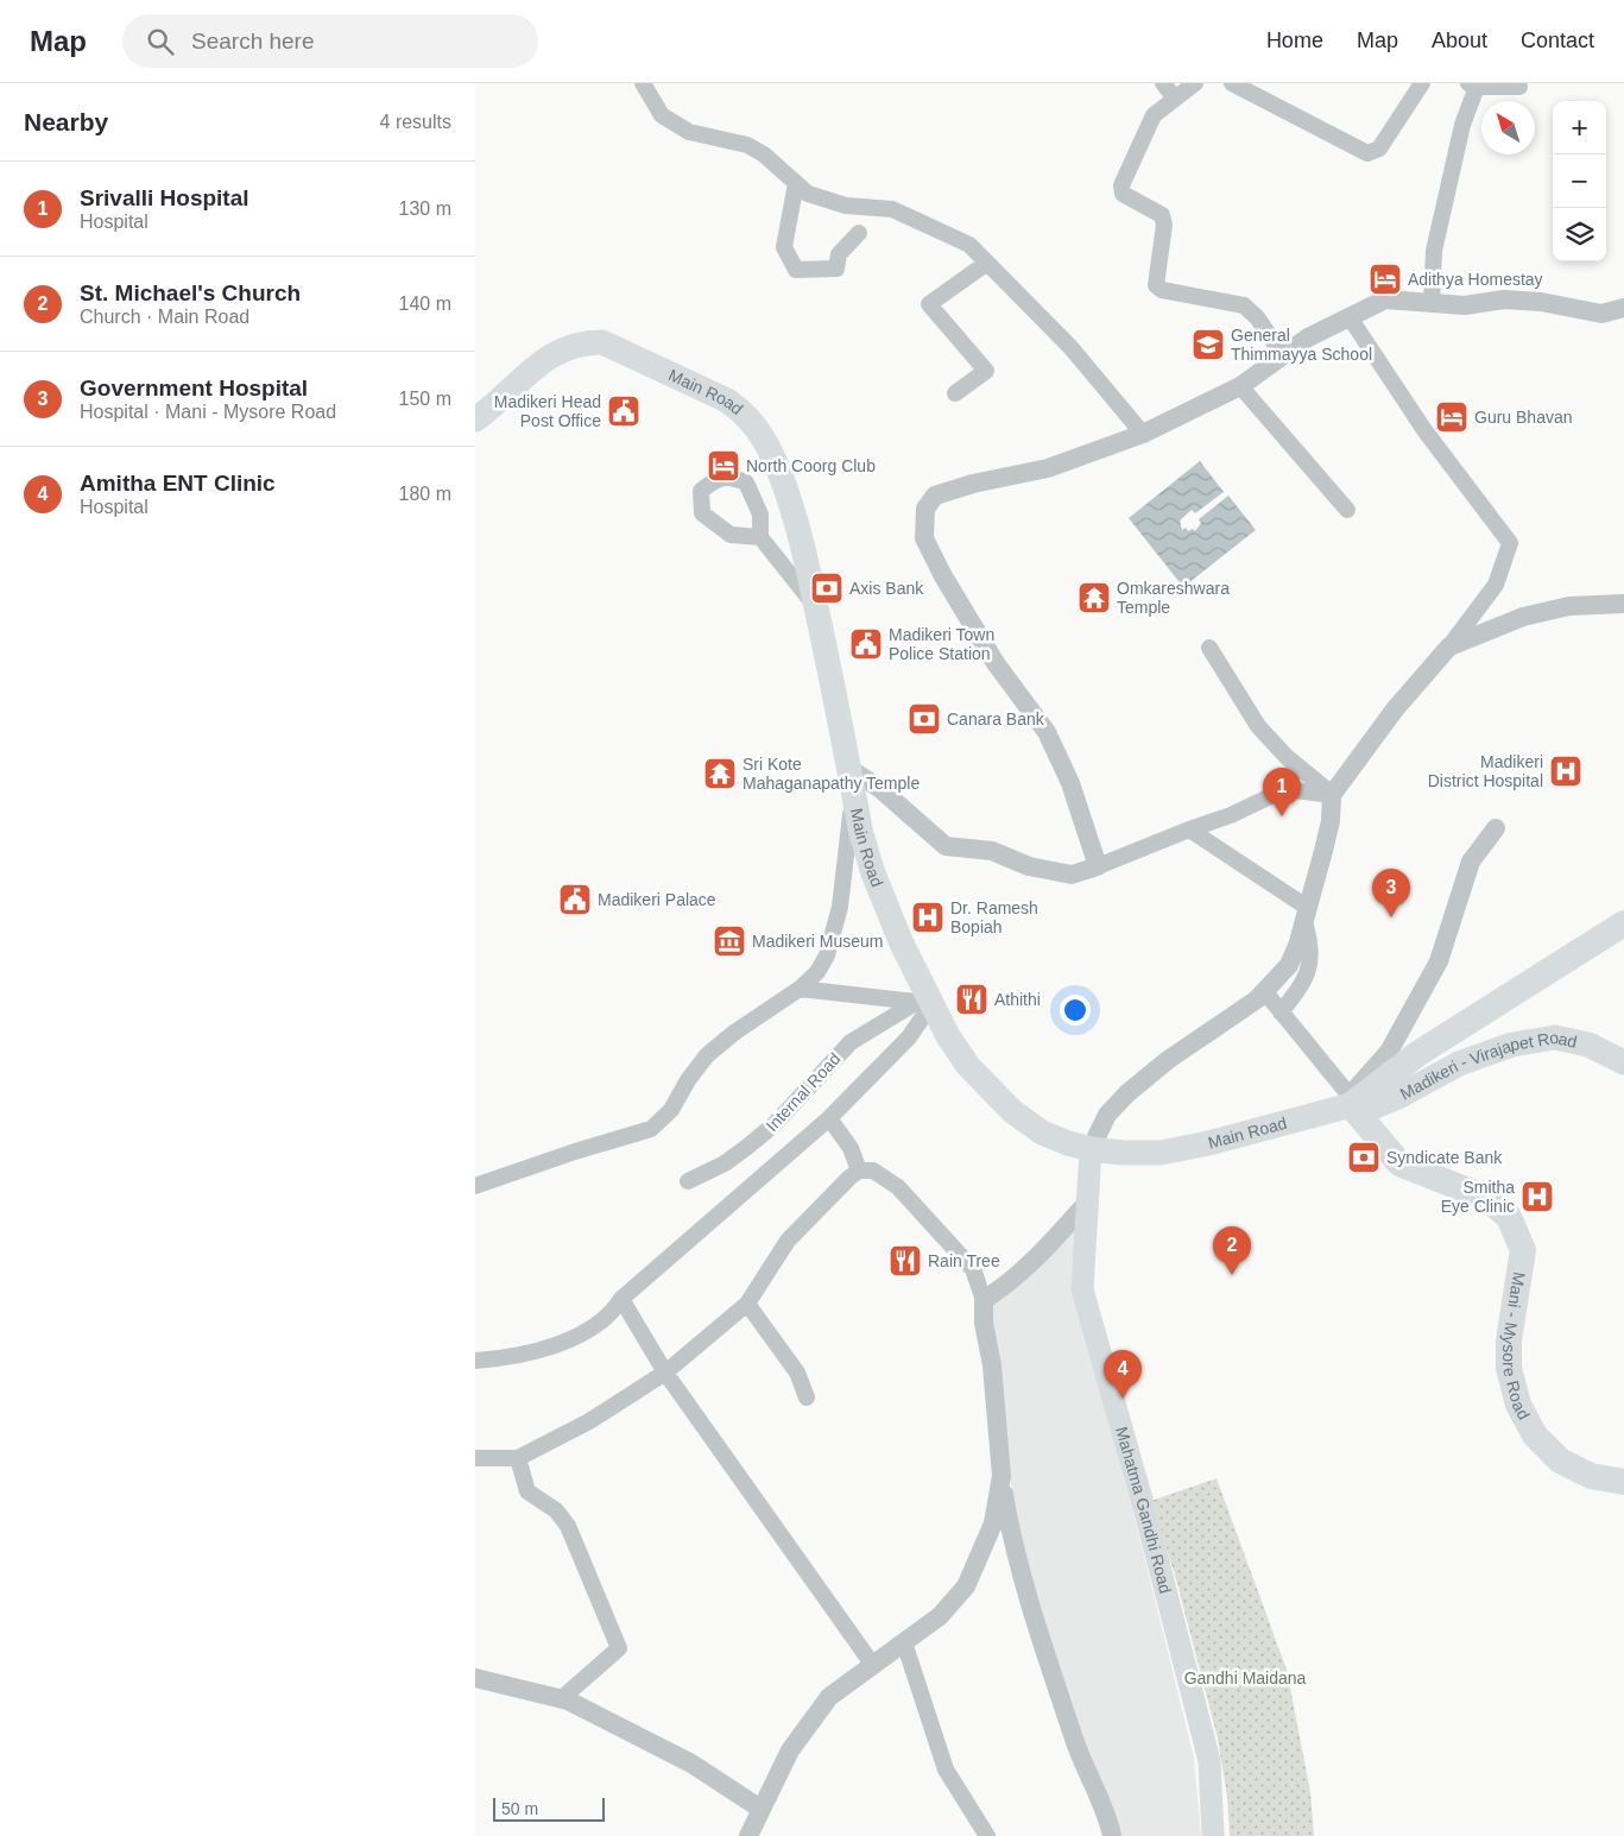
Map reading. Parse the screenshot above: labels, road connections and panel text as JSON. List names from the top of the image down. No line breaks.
{"streets":{"highway":["Mani - Mysore Road"],"main road":["Main Road","Madikeri - Virajapet Road","Mahatma Gandhi Road"],"street":["Internal Road"]},"crossings":[["Main Road","Madikeri - Virajapet Road"],["Main Road","Internal Road"],["Main Road","Mani - Mysore Road"],["Main Road","Mahatma Gandhi Road"],["Madikeri - Virajapet Road","Mani - Mysore Road"]],"parks":["Gandhi Maidana"],"places":{"hotel":["Adithya Homestay","Guru Bhavan","North Coorg Club"],"school or university":["General Thimmayya School"],"public building":["Madikeri Head Post Office","Madikeri Town Police Station","Madikeri Palace"],"bank":["Axis Bank","Canara Bank","Syndicate Bank"],"temple":["Omkareshwara Temple","Sri Kote Mahaganapathy Temple"],"hospital":["Madikeri District Hospital","Dr. Ramesh Bopiah","Smitha Eye Clinic"],"museum":["Madikeri Museum"],"restaurant":["Athithi","Rain Tree"]},"scale_bar":"50 m","north":"top left","page":{"header":"Map","search":"Search here","nav":["Home","Map","About","Contact"],"heading":["Nearby","4 results"],"map_buttons":["+","−"],"list":[{"mark":"1","name":"Srivalli Hospital","note":"Hospital","value":"130 m"},{"mark":"2","name":"St. Michael's Church","note":"Church · Main Road","value":"140 m"},{"mark":"3","name":"Government Hospital","note":"Hospital · Mani - Mysore Road","value":"150 m"},{"mark":"4","name":"Amitha ENT Clinic","note":"Hospital","value":"180 m"}],"pins":["1","3","2","4"],"scale":"50 m"}}
